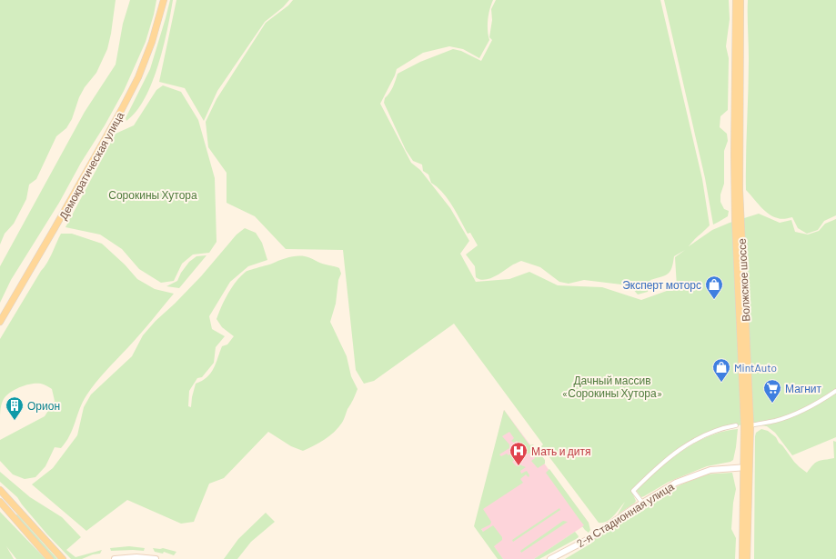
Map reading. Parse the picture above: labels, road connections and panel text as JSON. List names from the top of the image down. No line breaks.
{"streets":{"main road":["Демократическая улица","Волжское шоссе","2-я Стадионная улица"]},"crossings":[["Волжское шоссе","2-я Стадионная улица"]],"parks":["Сорокины Хутора","Дачный массив «Сорокины Хутора»"],"places":{"shop":["Эксперт моторс","MintAuto"],"supermarket":["Магнит"],"building":["Орион"],"hospital":["Мать и дитя"]}}
